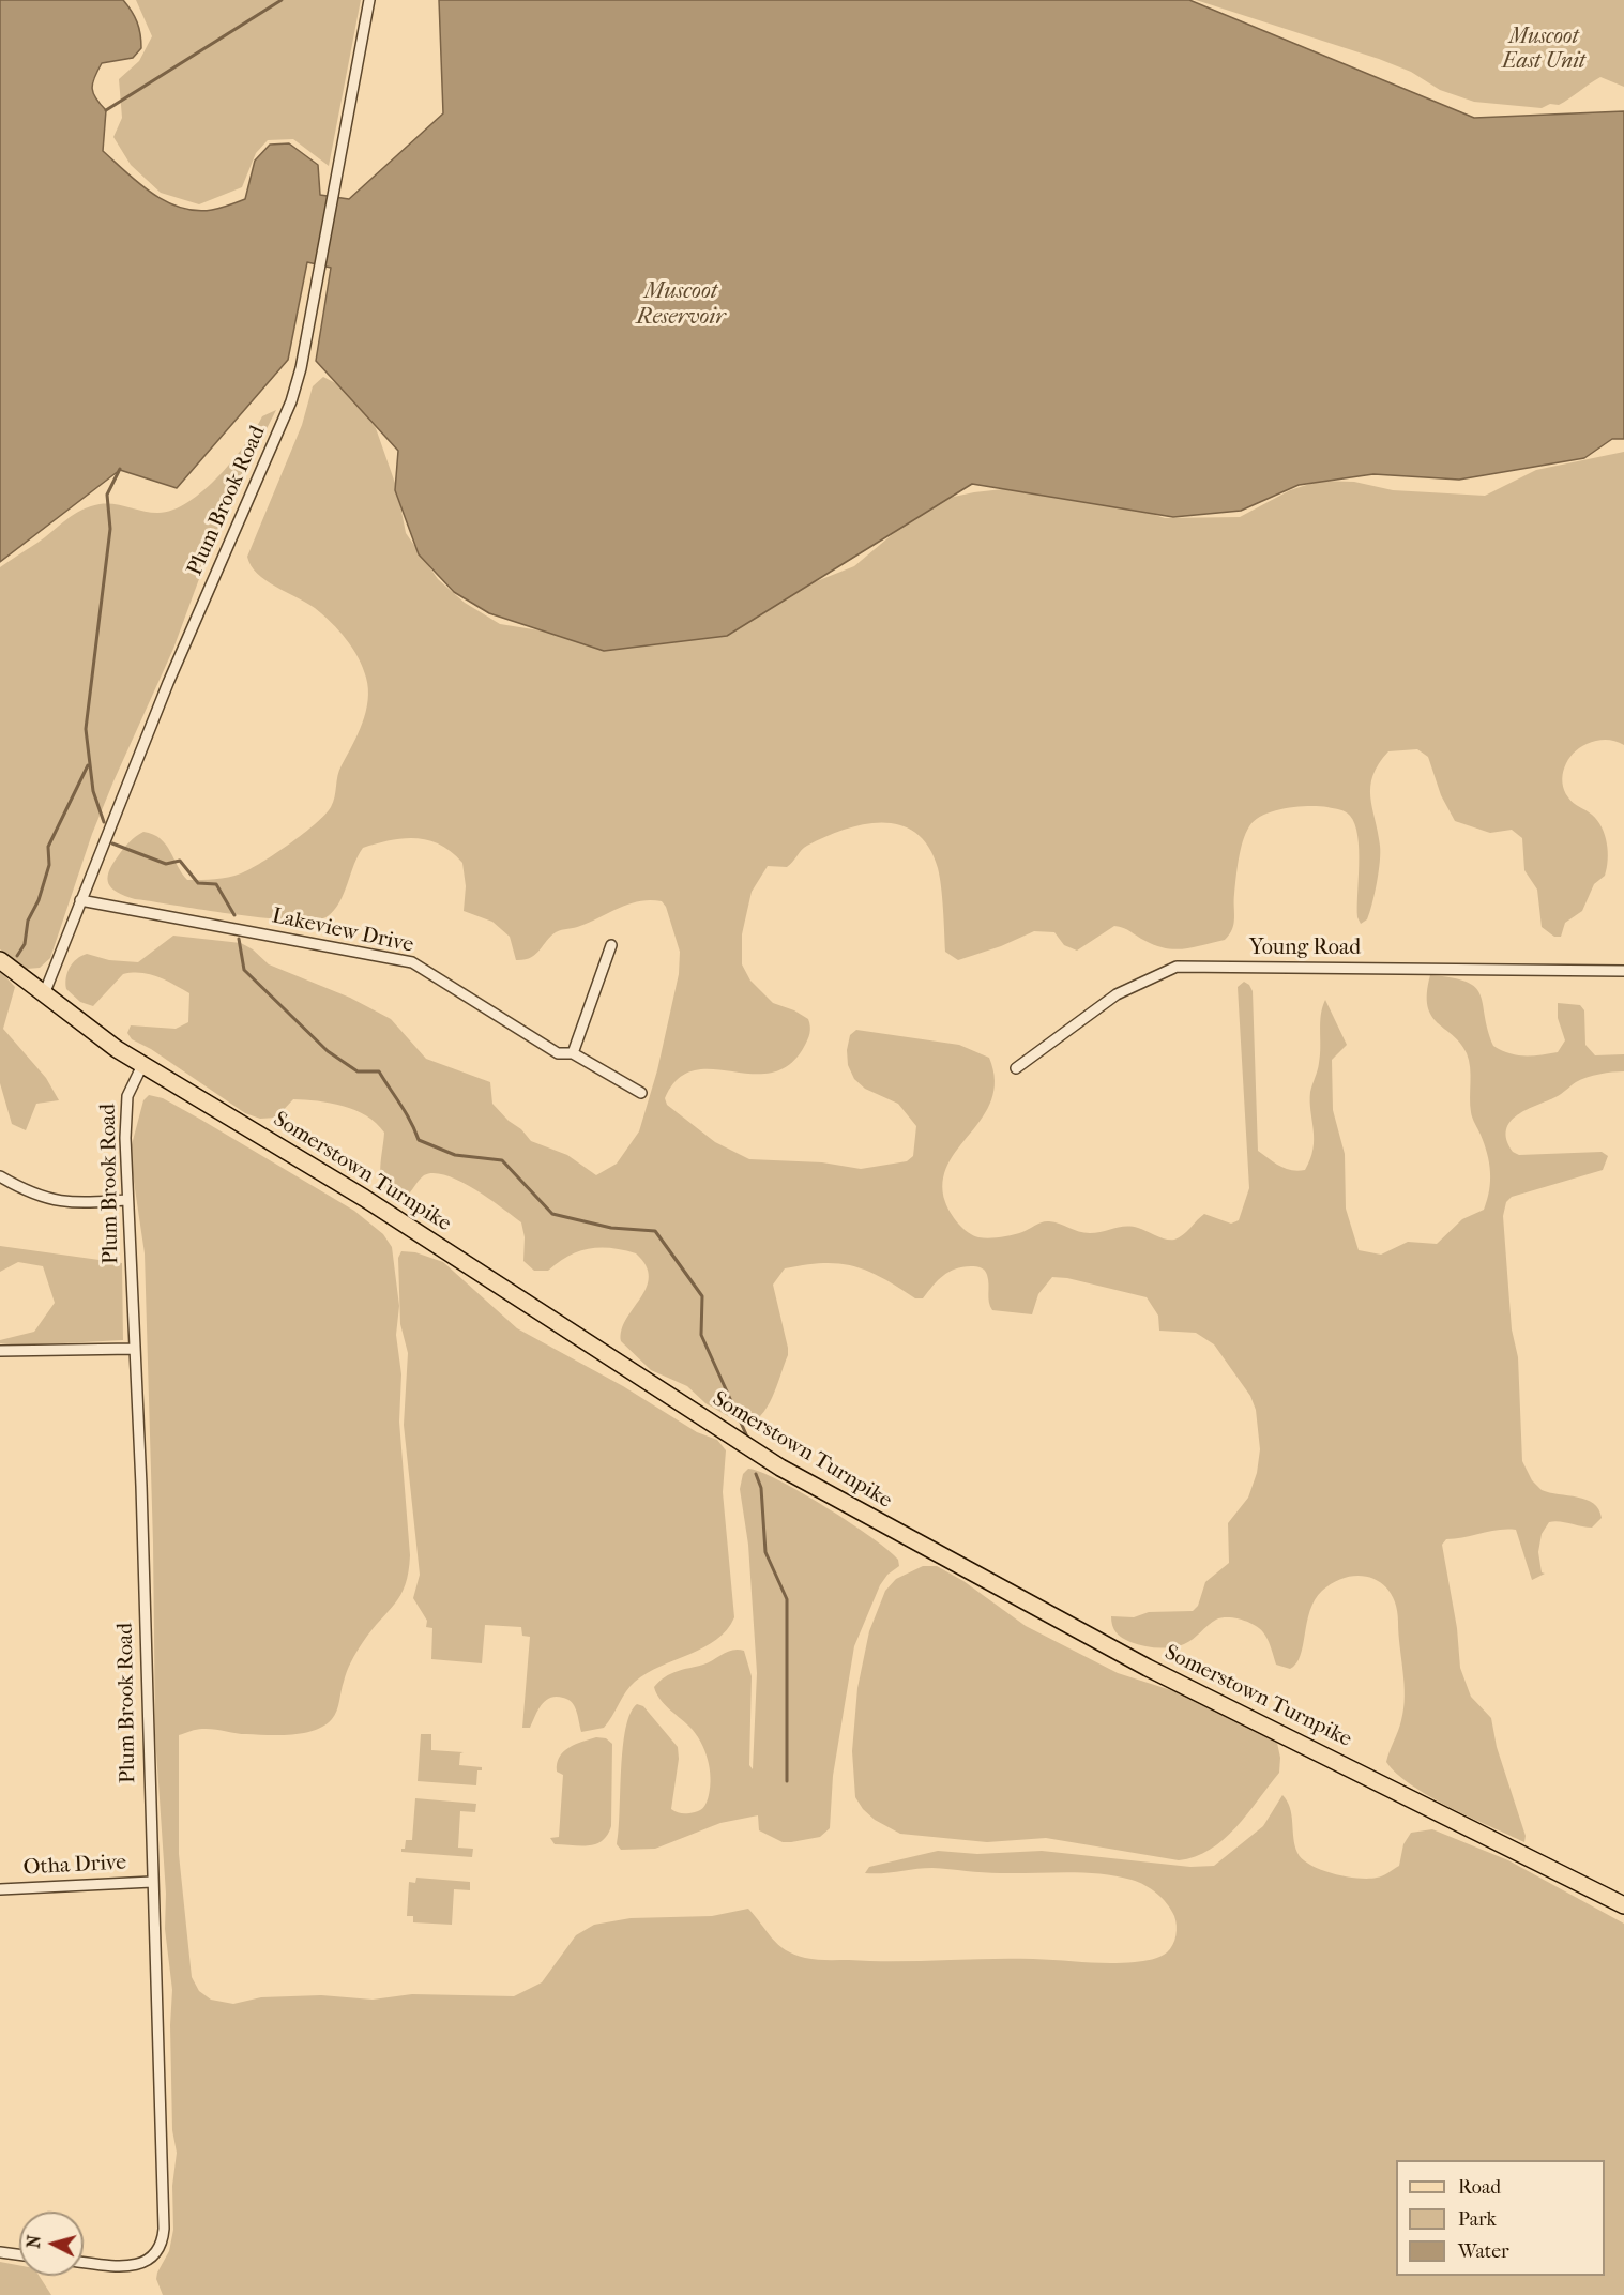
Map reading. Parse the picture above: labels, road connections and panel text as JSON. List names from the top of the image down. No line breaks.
{"streets":{"main road":["Somerstown Turnpike"],"street":["Plum Brook Road","Lakeview Drive","Young Road","Otha Drive"]},"crossings":[["Plum Brook Road","Lakeview Drive"],["Plum Brook Road","Somerstown Turnpike"],["Plum Brook Road","Otha Drive"]],"water":["Muscoot Reservoir"],"parks":["Muscoot East Unit"],"legend":["Road","Park","Water"],"north":"left"}
